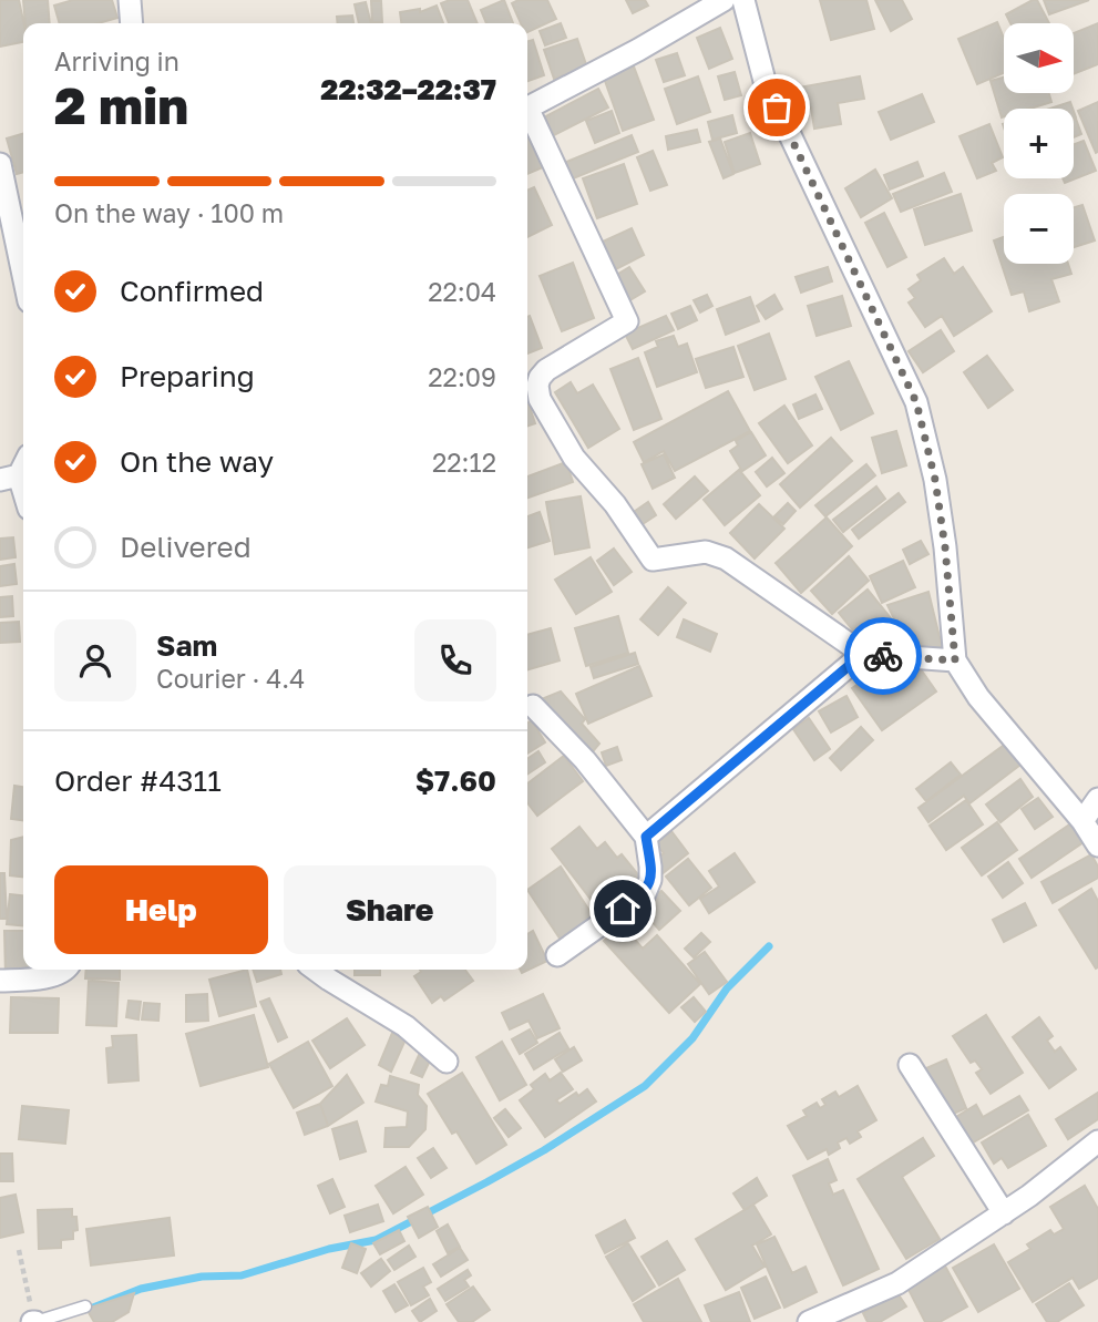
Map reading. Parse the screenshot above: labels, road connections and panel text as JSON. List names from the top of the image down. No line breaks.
{"north":"right","page":{"map_buttons":["+","−"],"heading":["2 min","Arriving in","22:32–22:37"],"panel":["Sam","Courier · 4.4","Order #4311","$7.60"],"bar":"On the way · 100 m","list":[["Confirmed","22:04"],["Preparing","22:09"],["On the way","22:12"],"Delivered"],"buttons":["Help","Share"]}}
